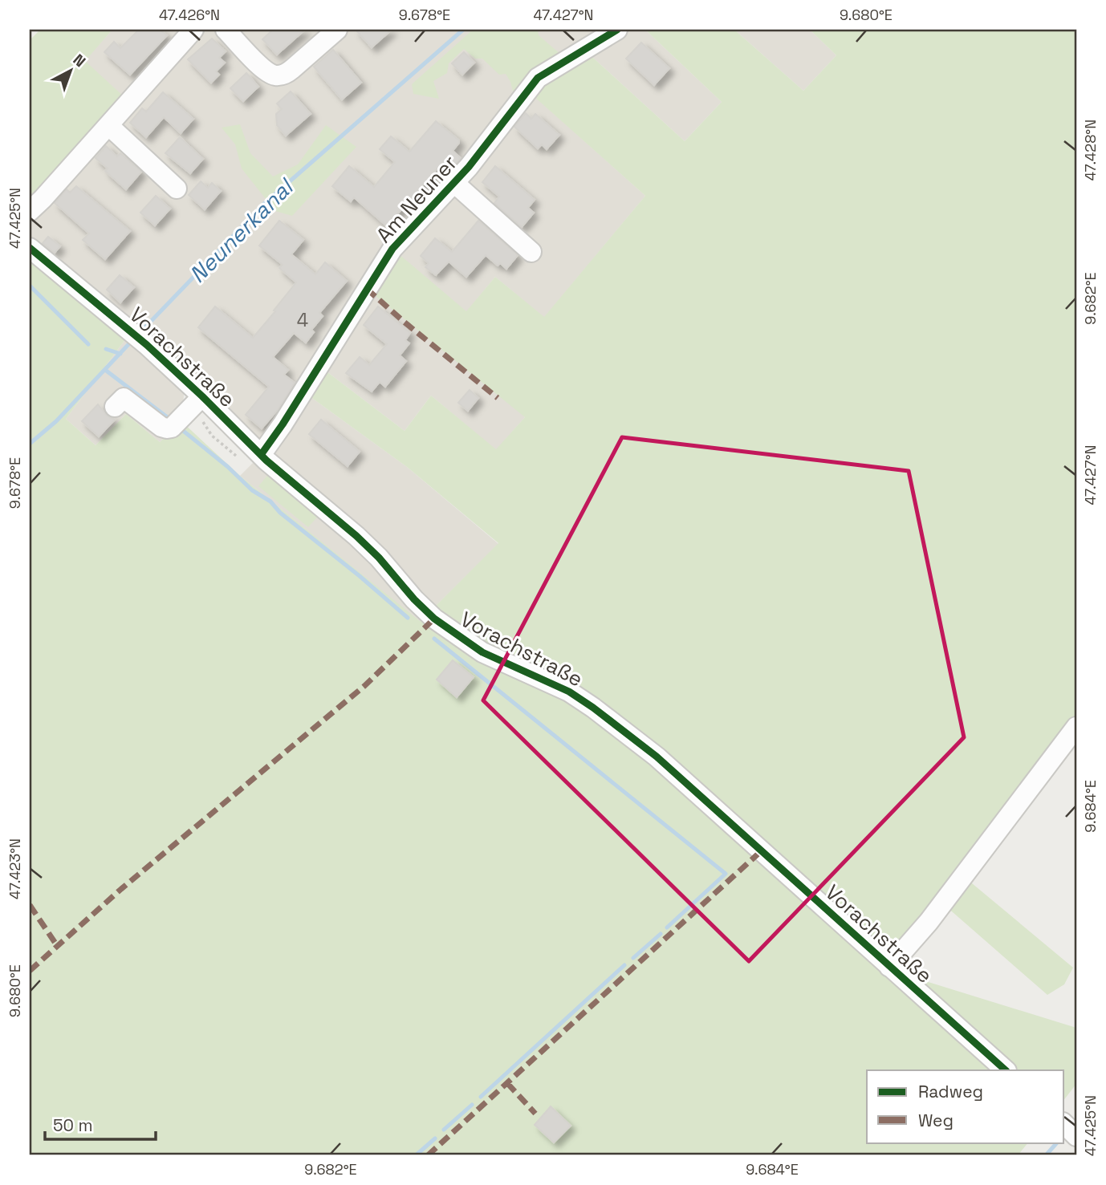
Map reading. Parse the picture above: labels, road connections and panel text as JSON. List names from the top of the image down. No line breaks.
{"streets":{"street":["Am Neuner","Vorachstraße"]},"crossings":[["Am Neuner","Vorachstraße"]],"water":["Neunerkanal"],"house_numbers":["4"],"legend":["Radweg","Weg"],"scale_bar":"50 m","north":"top right","coordinates":["47.426°N","9.678°E","47.427°N","9.680°E","47.428°N","47.425°N","9.682°E","9.684°E","47.423°N"]}
